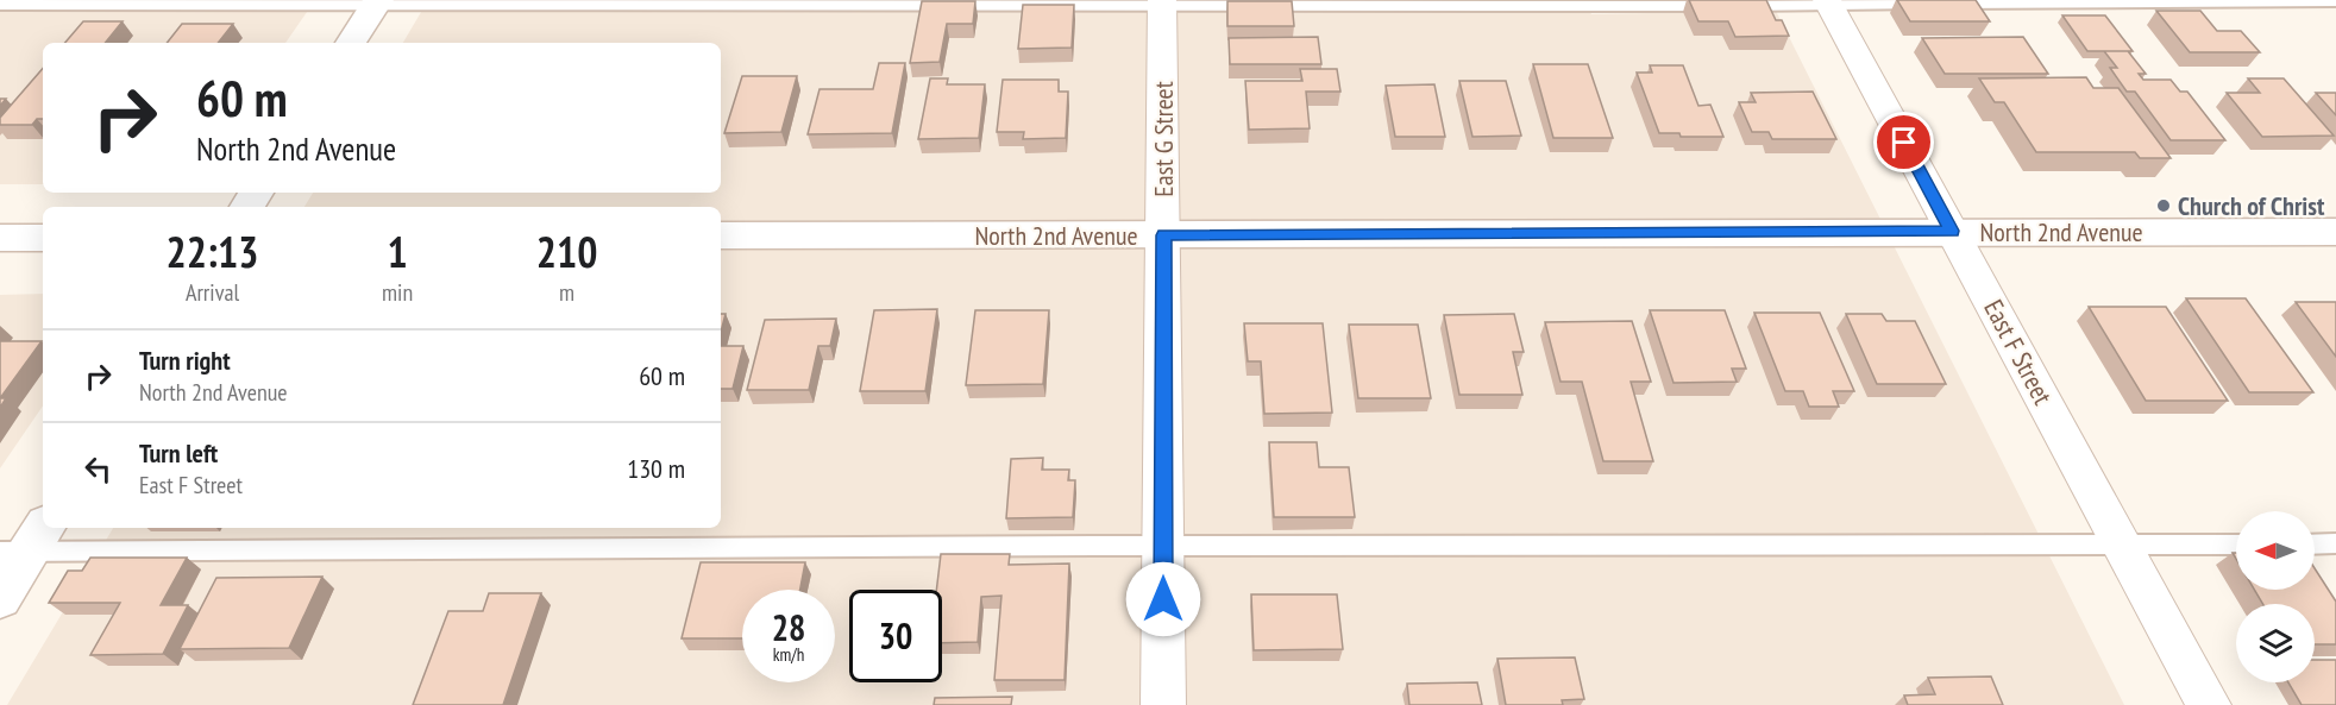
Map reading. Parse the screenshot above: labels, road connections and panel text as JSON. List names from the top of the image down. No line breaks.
{"streets":{"street":["East G Street","North 2nd Avenue","East F Street"]},"crossings":[["East G Street","North 2nd Avenue"],["North 2nd Avenue","East F Street"]],"places":["Church of Christ"],"north":"left","page":{"turn":["60 m","North 2nd Avenue"],"eta":["22:13","Arrival","1","min","210","m"],"list":[{"name":"Turn right","note":"North 2nd Avenue","value":"60 m"},{"name":"Turn left","note":"East F Street","value":"130 m"}],"speed":"28 km/h","limit":"30"}}
